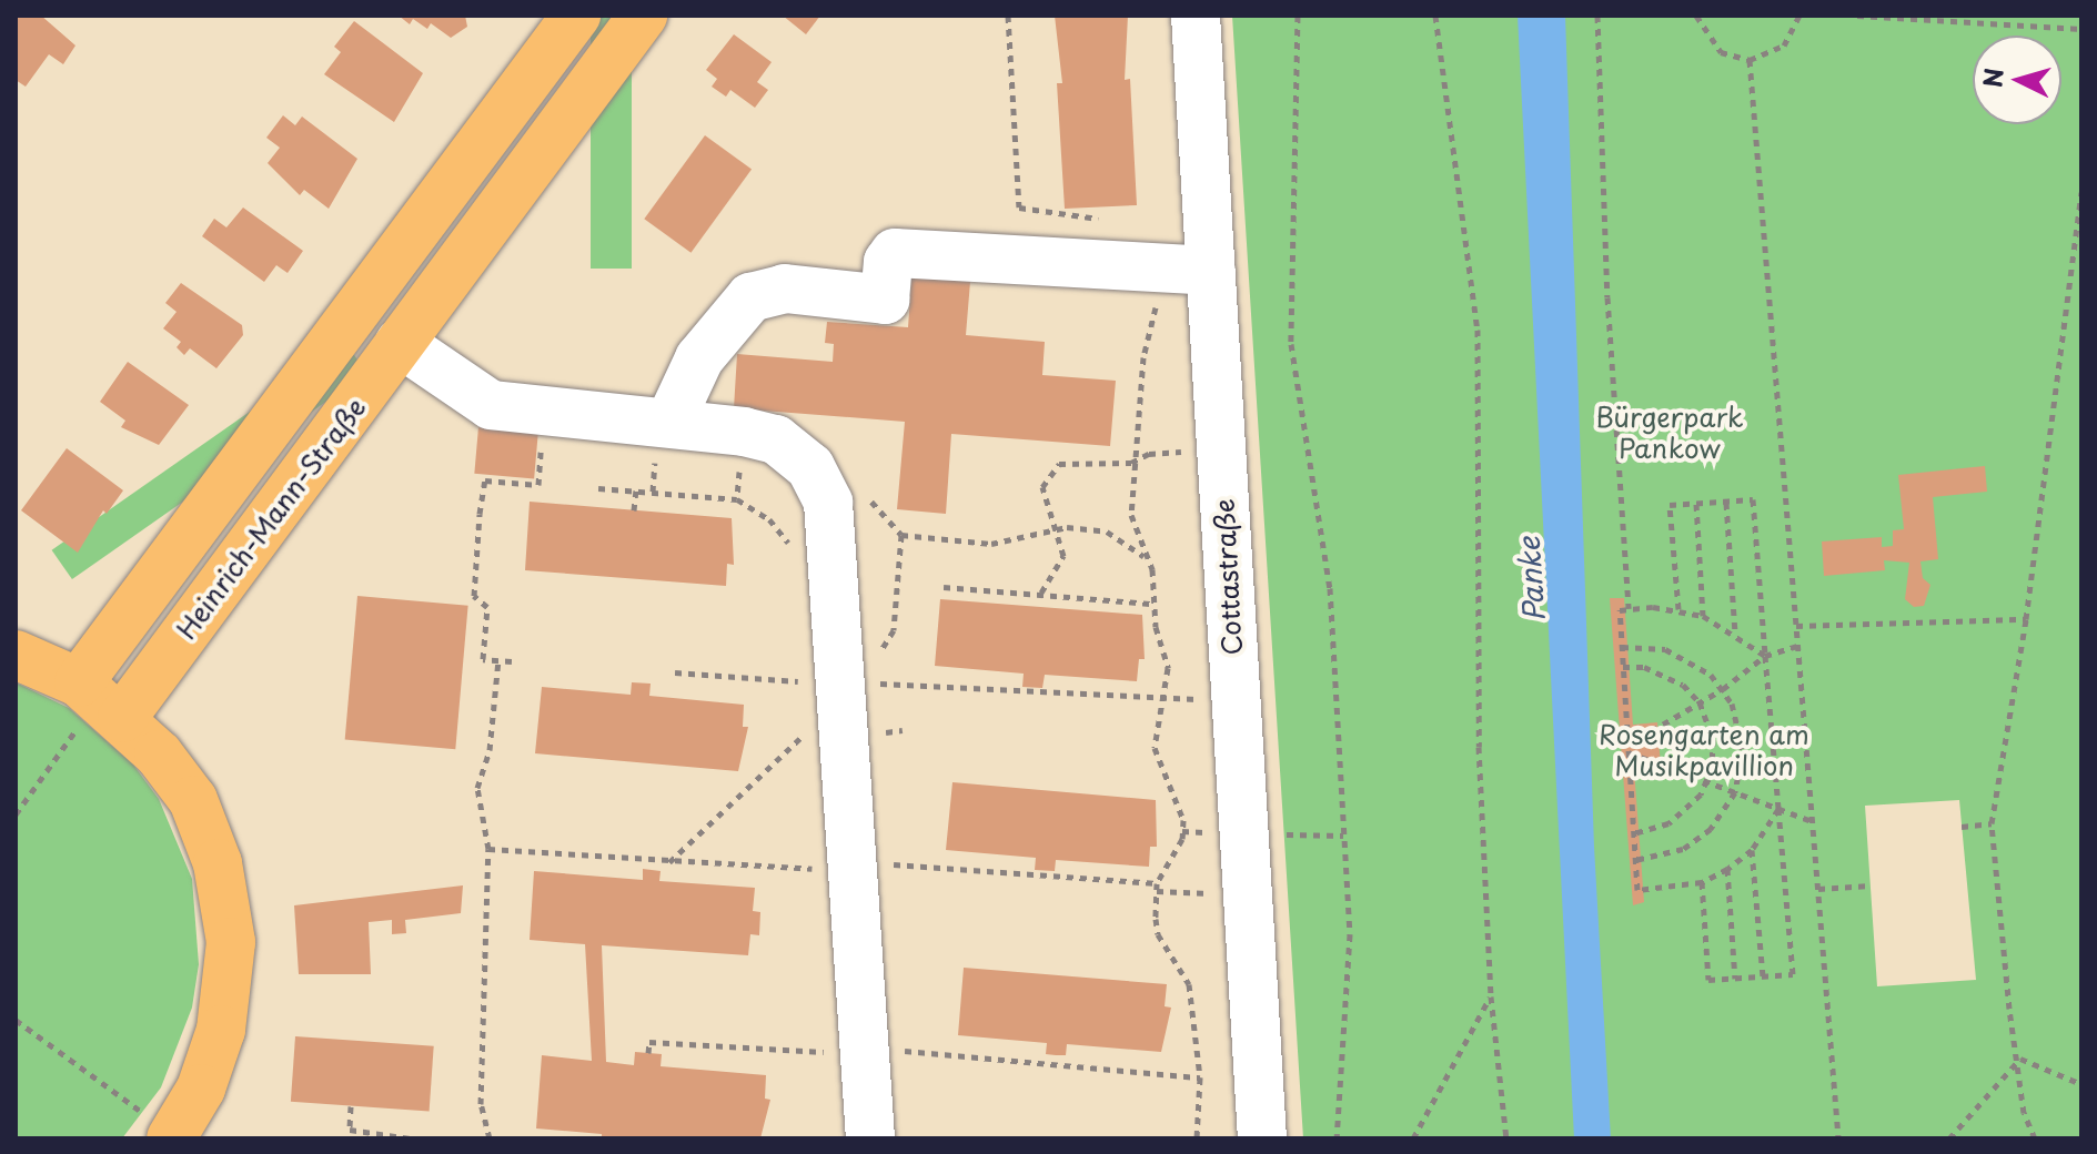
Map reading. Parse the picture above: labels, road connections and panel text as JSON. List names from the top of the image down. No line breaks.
{"streets":{"main road":["Heinrich-Mann-Straße"],"street":["Cottastraße"]},"water":["Panke"],"parks":["Bürgerpark Pankow","Rosengarten am Musikpavillion"],"north":"left"}
